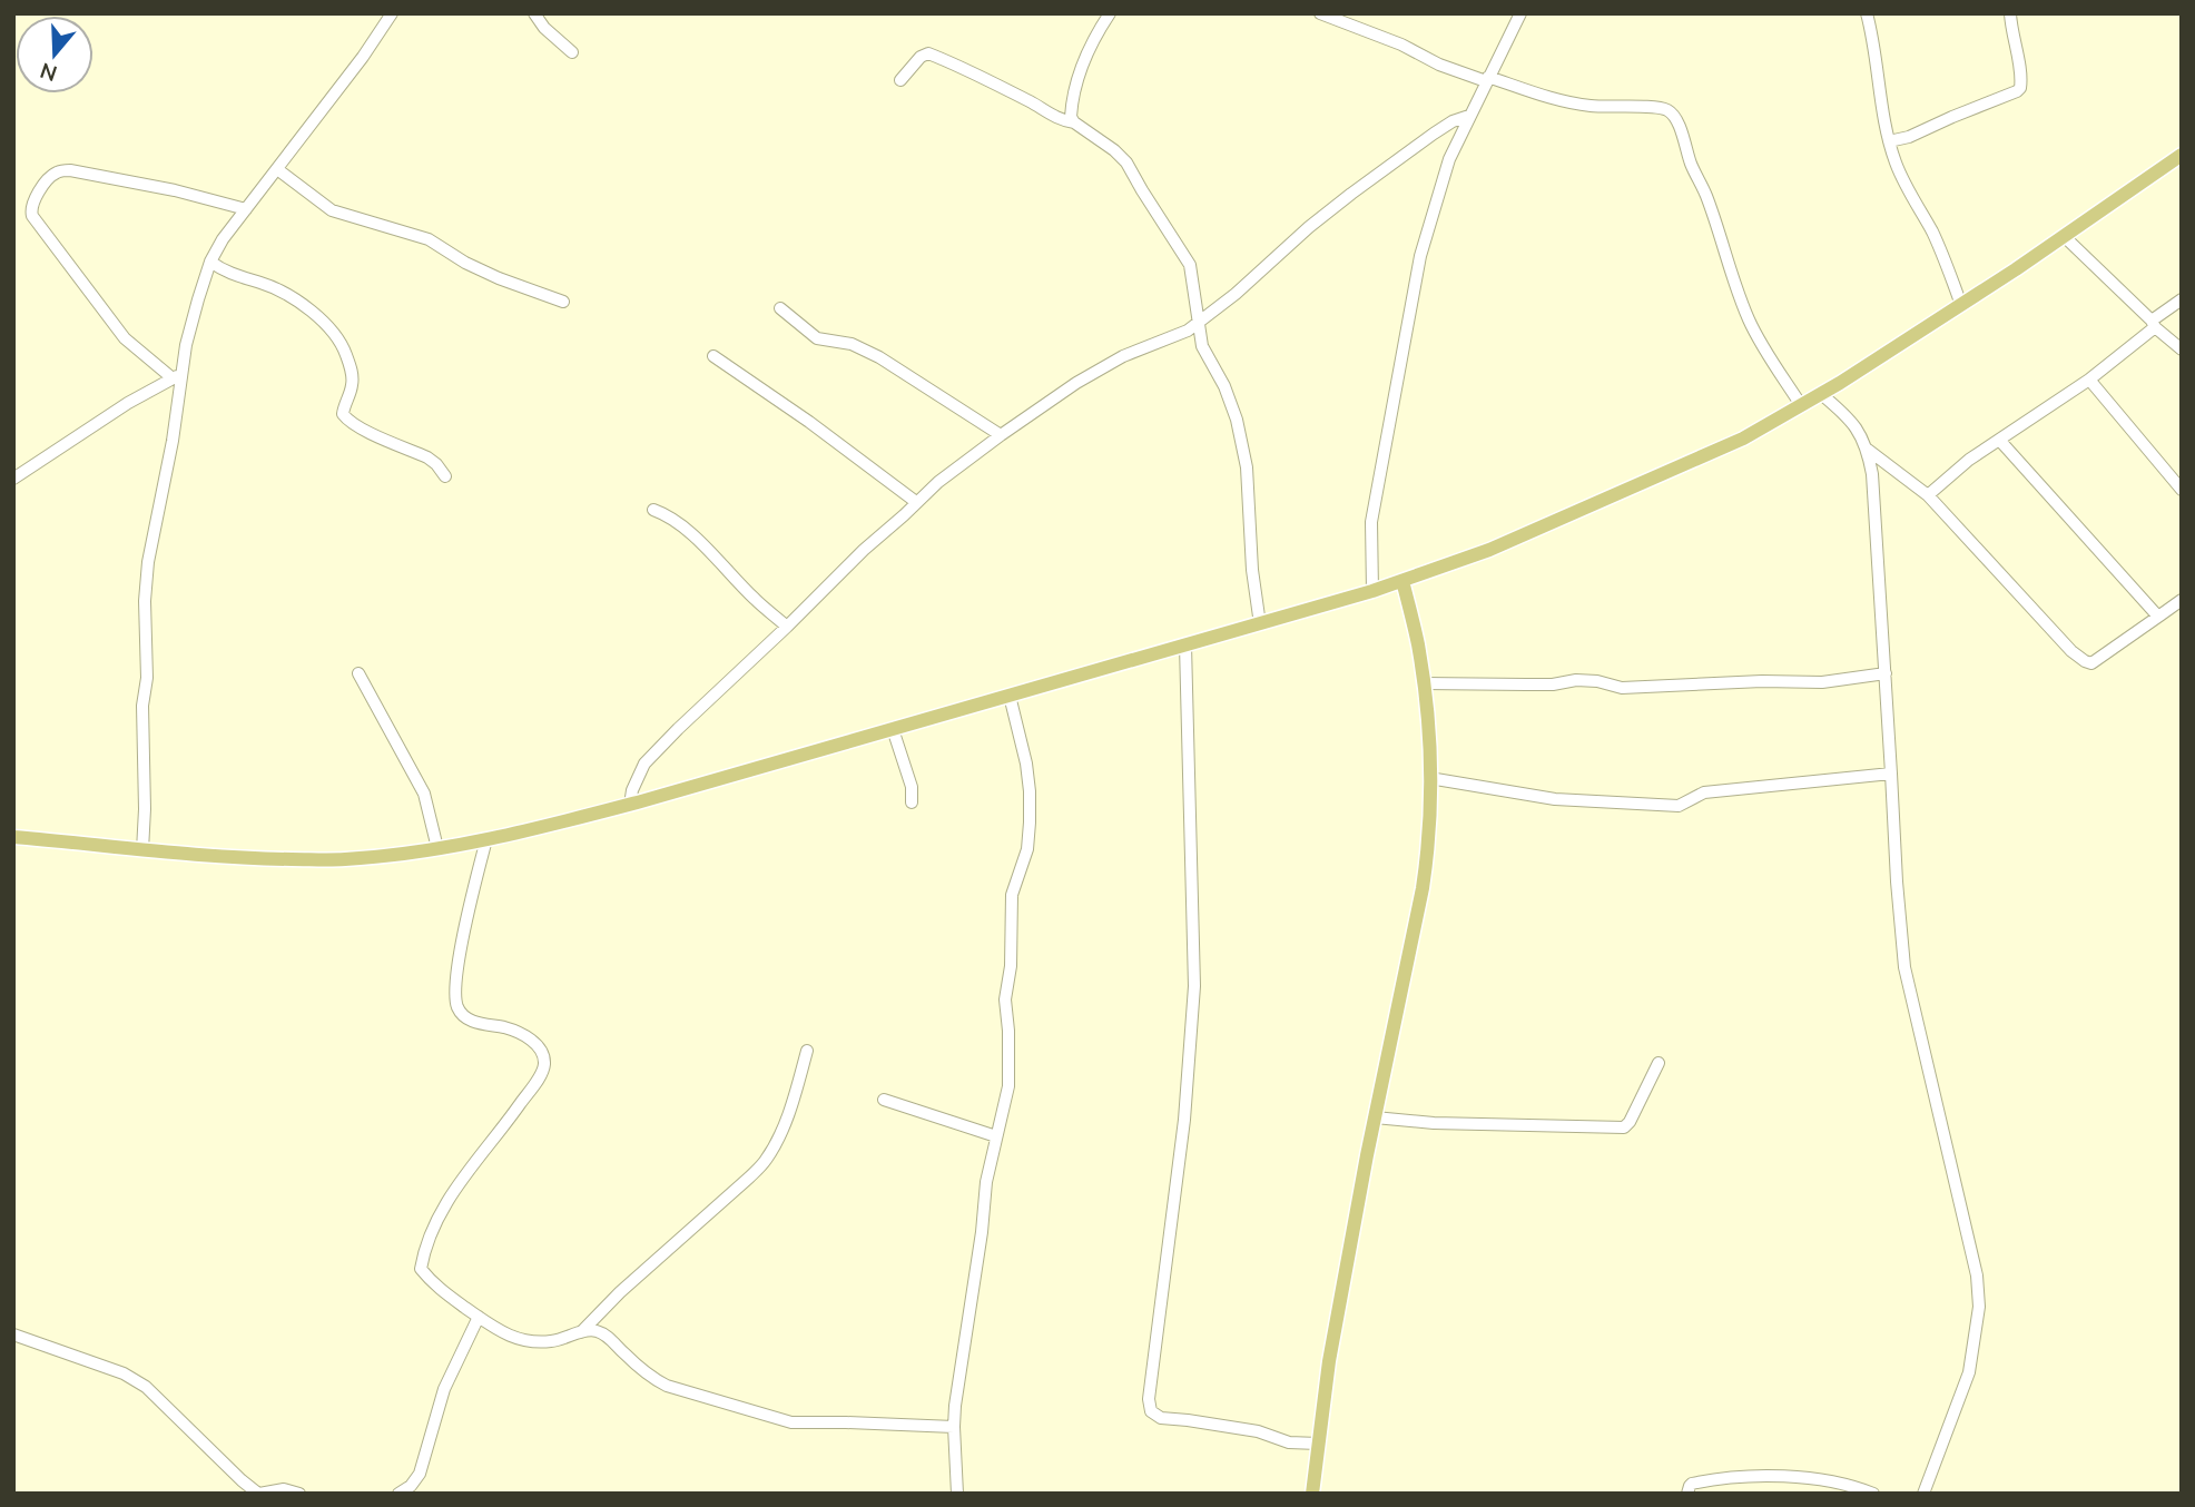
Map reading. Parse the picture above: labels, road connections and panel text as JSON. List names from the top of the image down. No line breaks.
{"north":"bottom"}
